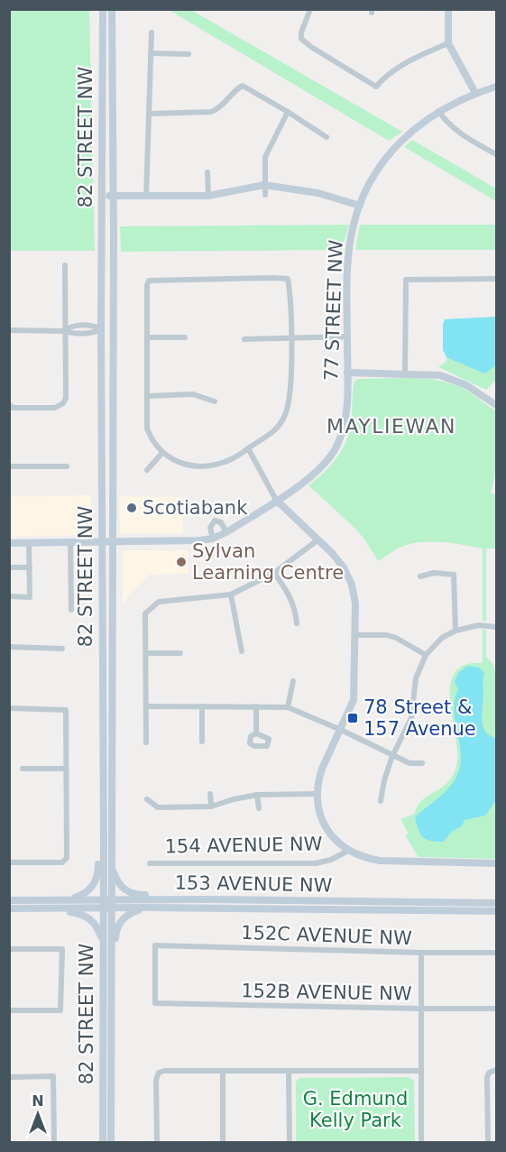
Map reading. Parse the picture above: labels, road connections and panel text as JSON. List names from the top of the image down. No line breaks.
{"streets":{"main road":["82 STREET NW","77 STREET NW","154 AVENUE NW","153 AVENUE NW"],"street":["152C AVENUE NW","152B AVENUE NW"]},"crossings":[["82 STREET NW","153 AVENUE NW"],["152C AVENUE NW","152B AVENUE NW"]],"districts":["MAYLIEWAN"],"parks":["G. Edmund Kelly Park"],"places":{"other":["Scotiabank","Sylvan Learning Centre"],"transit":["78 Street & 157 Avenue"]},"north":"top"}
